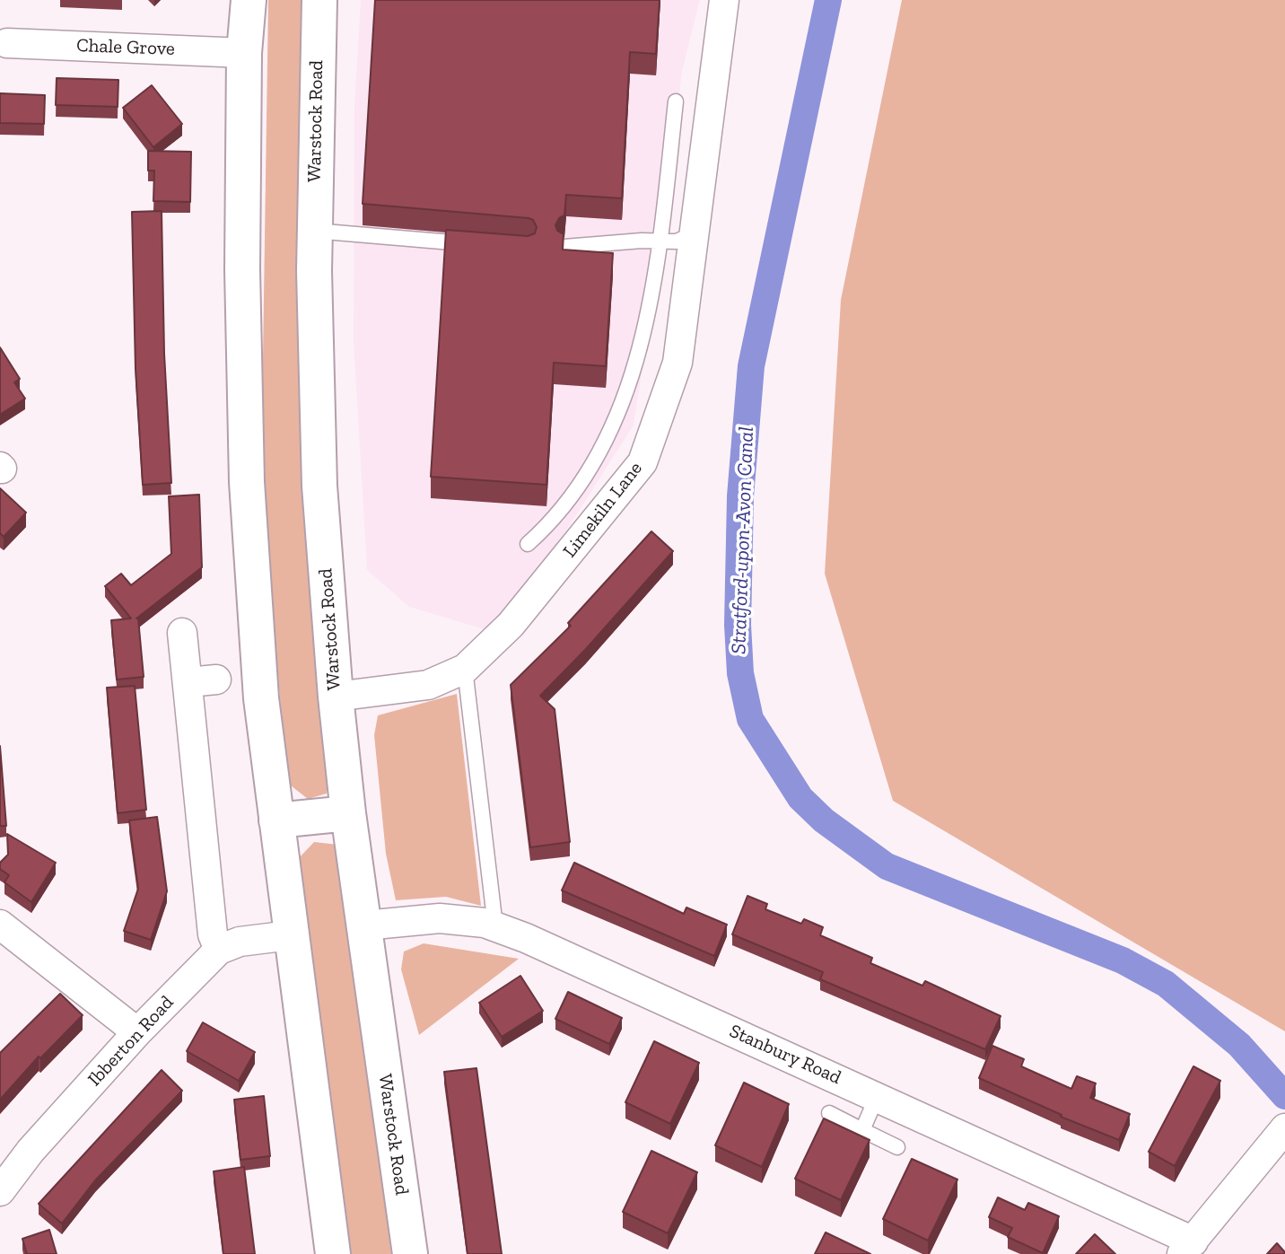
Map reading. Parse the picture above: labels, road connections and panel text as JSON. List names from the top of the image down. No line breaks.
{"streets":{"street":["Chale Grove","Warstock Road","Limekiln Lane","Ibberton Road","Stanbury Road"]},"crossings":[["Warstock Road","Limekiln Lane"],["Warstock Road","Stanbury Road"]],"water":["Stratford-upon-Avon Canal"]}
